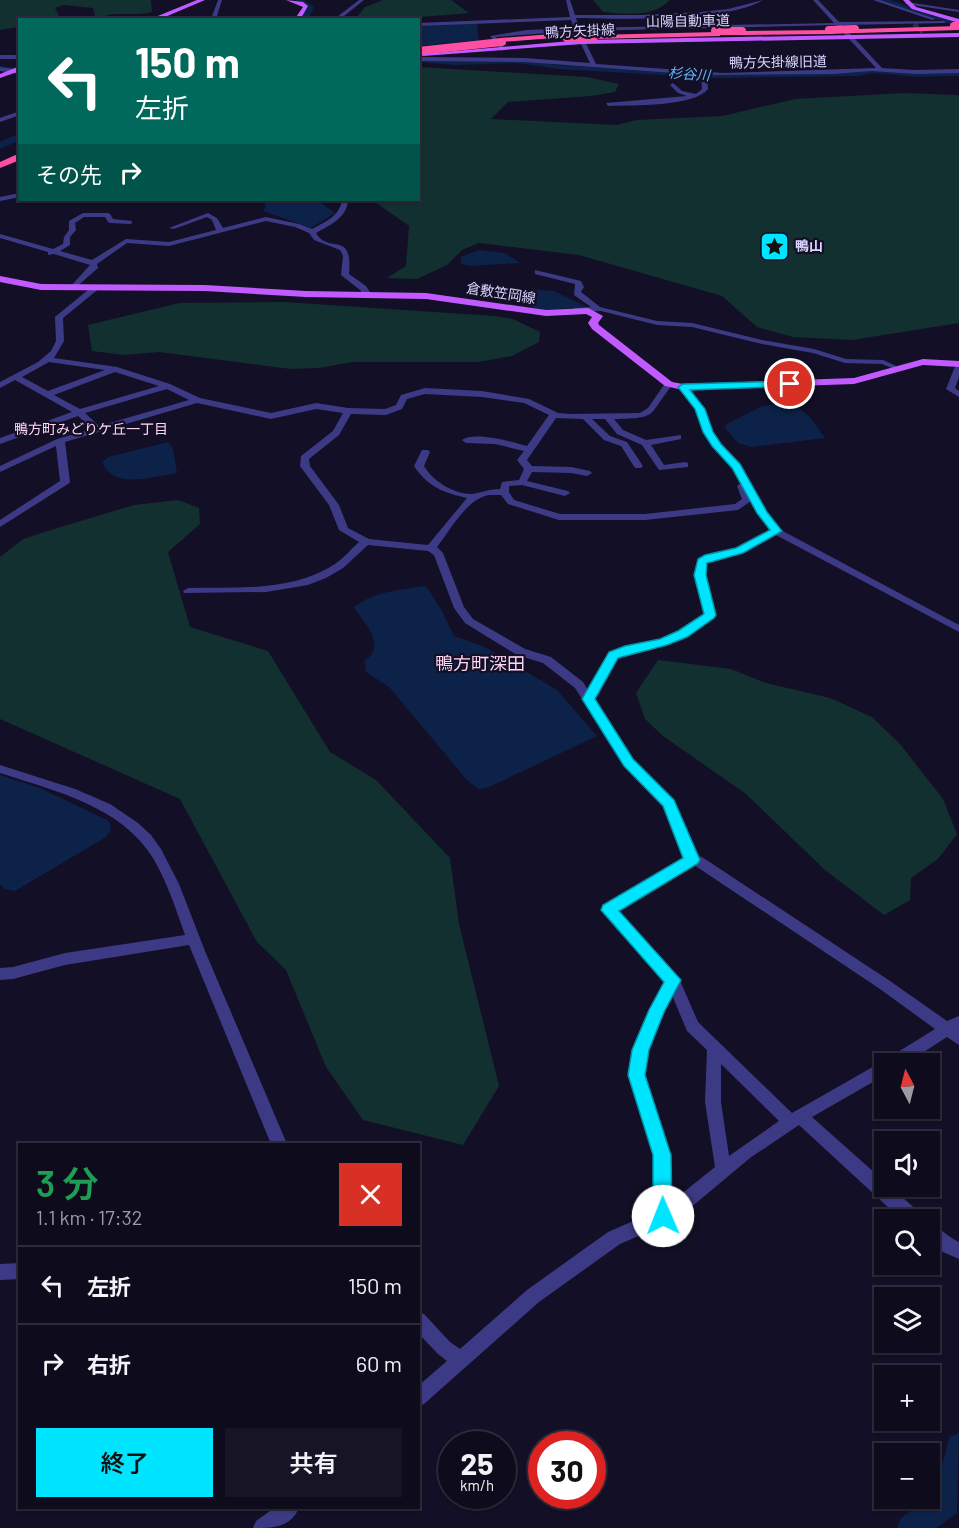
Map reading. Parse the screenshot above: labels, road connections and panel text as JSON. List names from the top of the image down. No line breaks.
{"streets":{"highway":["山陽自動車道"],"main road":["鴨方矢掛線","倉敷笠岡線"],"street":["鴨方矢掛線旧道"]},"crossings":[["山陽自動車道","鴨方矢掛線"]],"districts":["鴨方町みどりケ丘一丁目","鴨方町深田"],"water":["杉谷川"],"places":{"place":["鴨山"]},"north":"top","page":{"turn":["150 m","左折"],"then":"その先","map_buttons":["+","−"],"heading":["3 分","1.1 km · 17:32"],"list":[{"name":"左折","value":"150 m"},{"name":"右折","value":"60 m"}],"buttons":["終了","共有"],"speed":"25 km/h","limit":"30"}}
